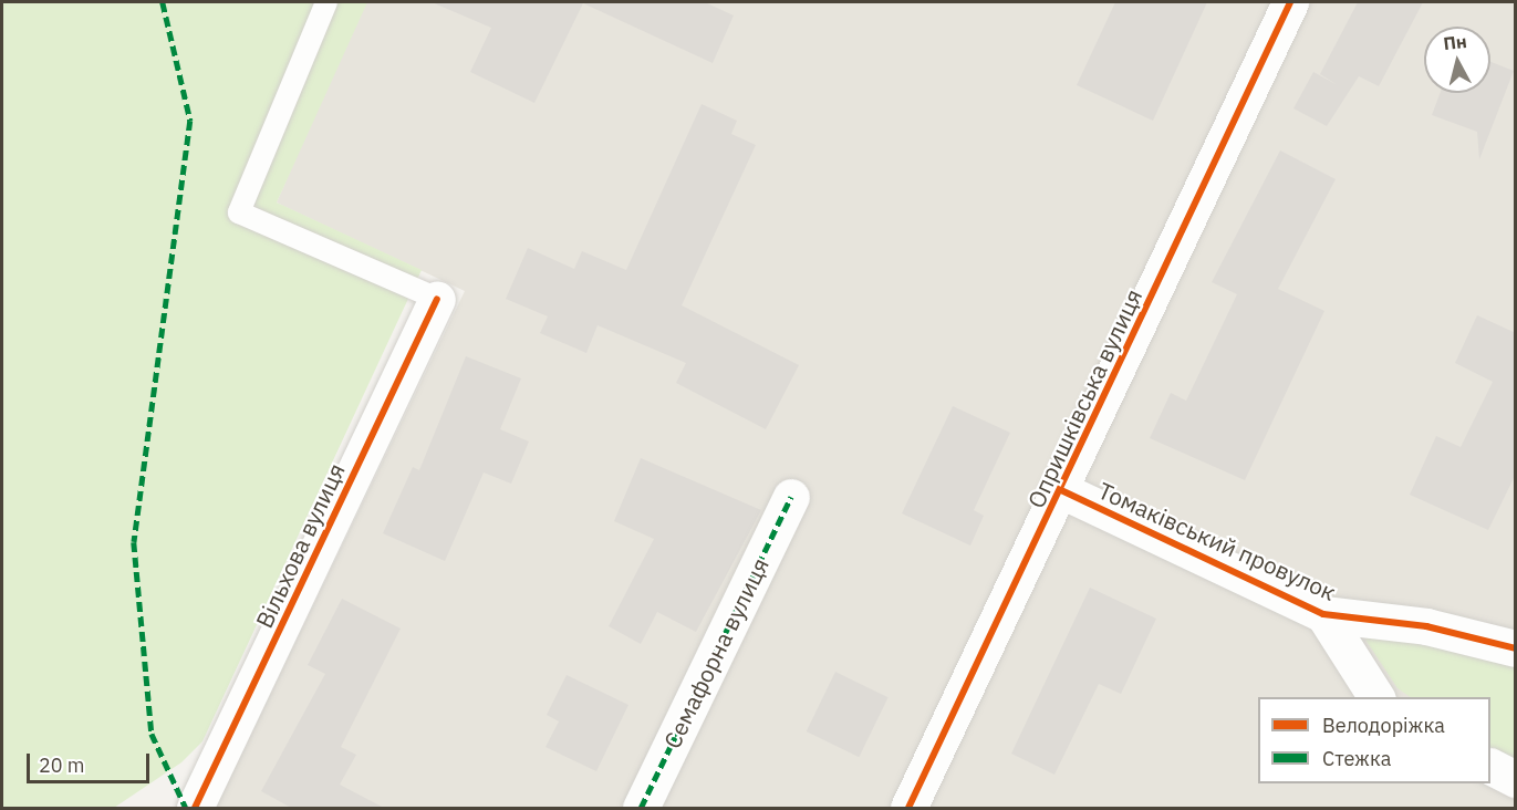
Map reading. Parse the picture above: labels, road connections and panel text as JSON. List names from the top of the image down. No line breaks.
{"streets":{"street":["Опришківська вулиця","Томаківський провулок","Вільхова вулиця","Семафорна вулиця"]},"crossings":[["Опришківська вулиця","Томаківський провулок"]],"legend":["Велодоріжка","Стежка"],"scale_bar":"20 m","north":"top"}
